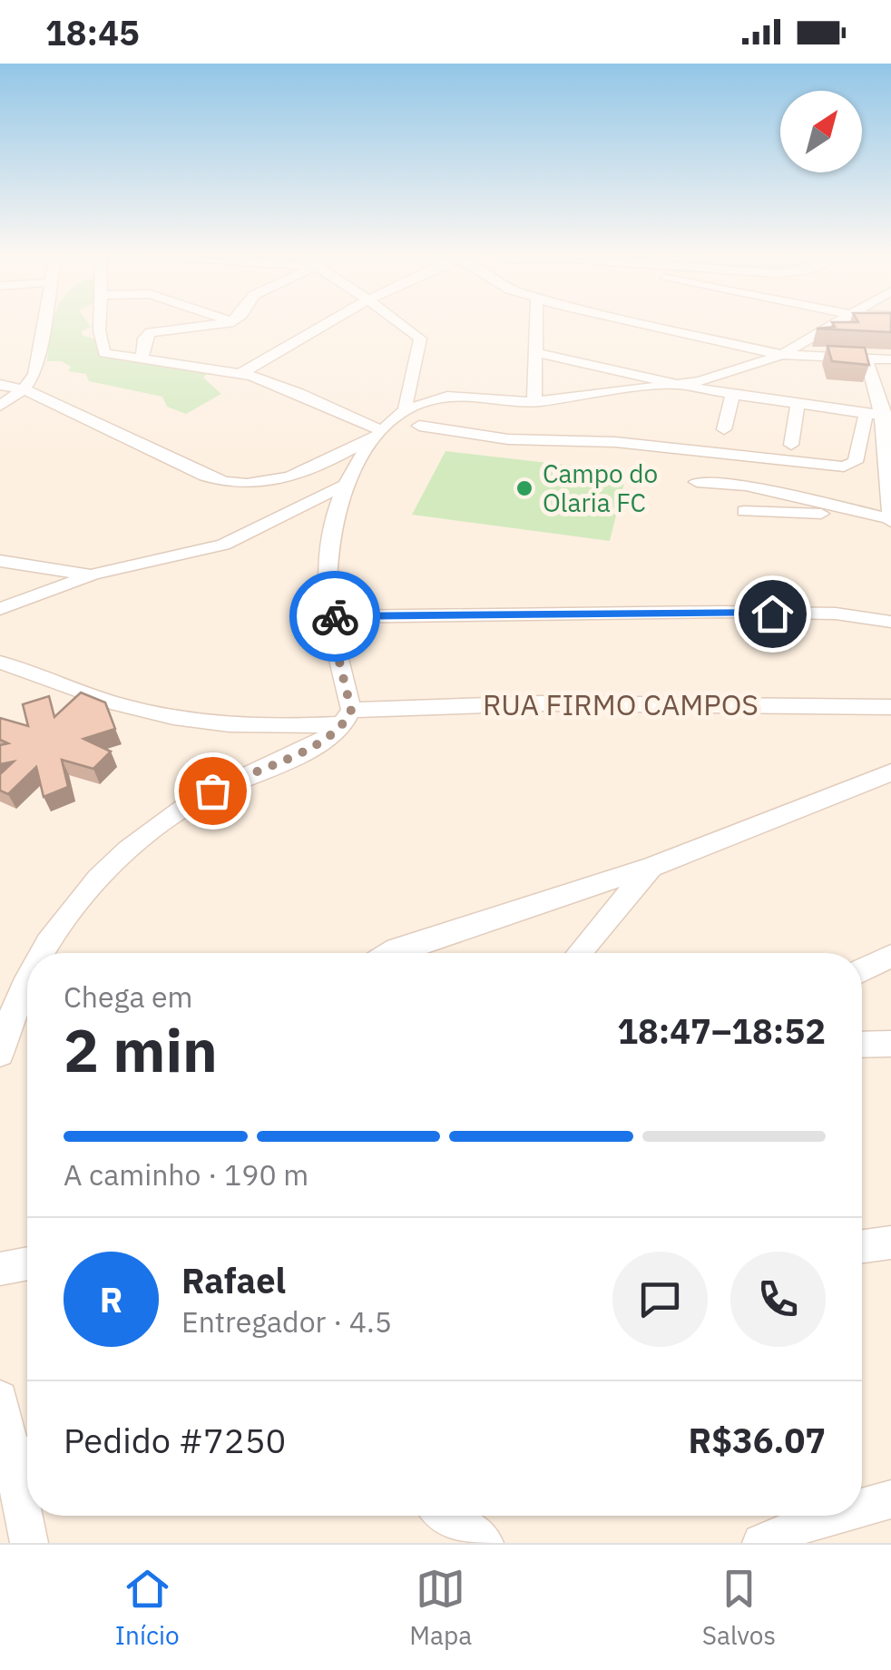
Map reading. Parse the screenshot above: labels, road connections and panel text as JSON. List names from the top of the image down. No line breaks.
{"streets":{"street":["RUA FIRMO CAMPOS"]},"places":["Campo do Olaria FC"],"north":"top right","page":{"status":"18:45","heading":["2 min","Chega em","18:47–18:52"],"panel":["Rafael","Entregador · 4.5","Pedido #7250","R$36.07"],"bar":"A caminho · 190 m","round":"R","tabs":["Início","Mapa","Salvos"]}}
